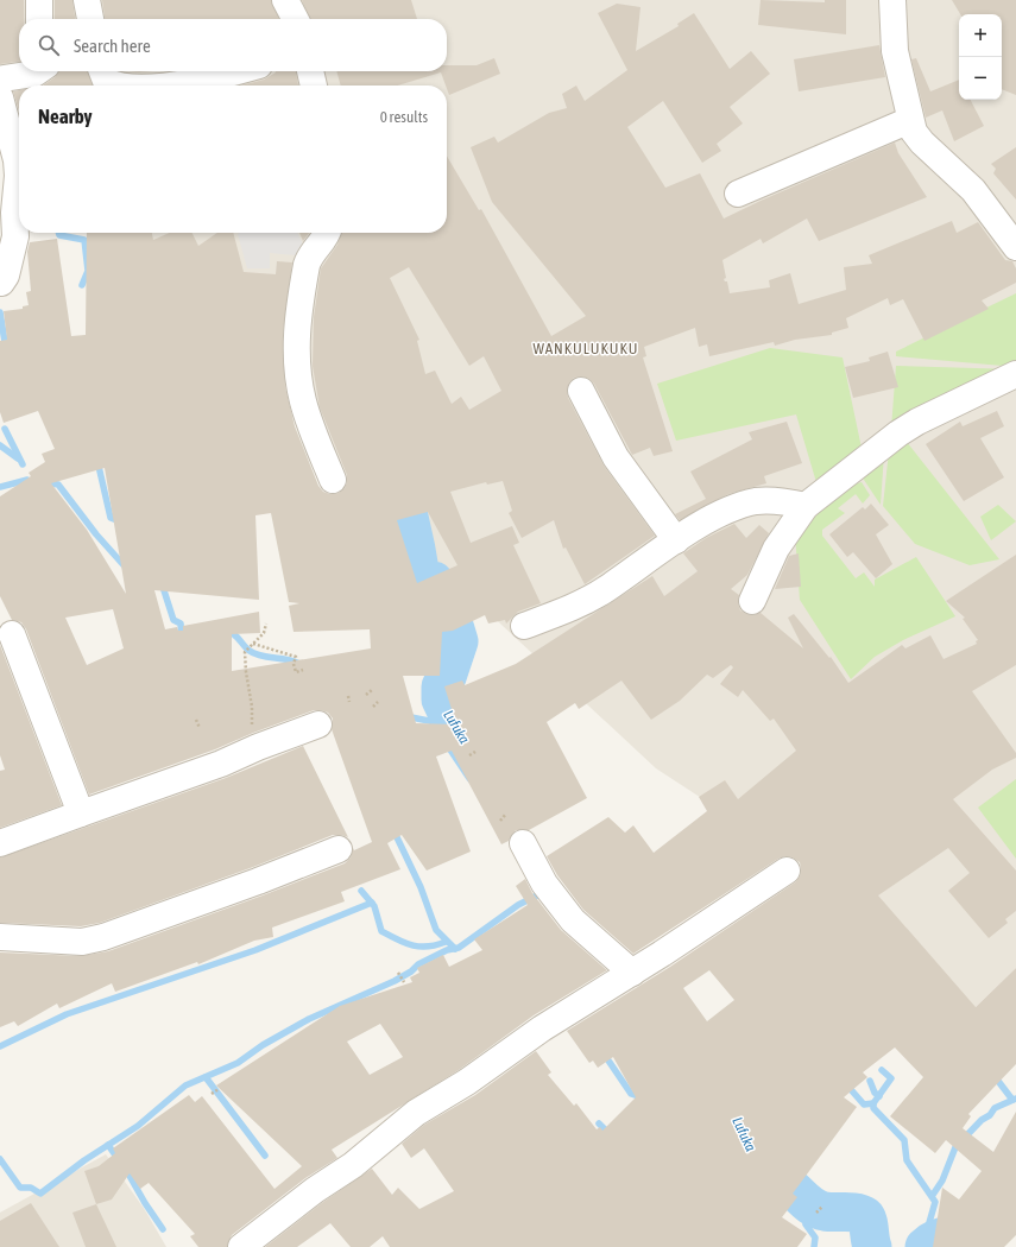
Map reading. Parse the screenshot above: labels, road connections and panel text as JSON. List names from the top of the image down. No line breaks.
{"districts":["WANKULUKUKU"],"water":["Lufuka"],"page":{"map_buttons":["+","−"],"search":"Search here","heading":["Nearby","0 results"]}}
